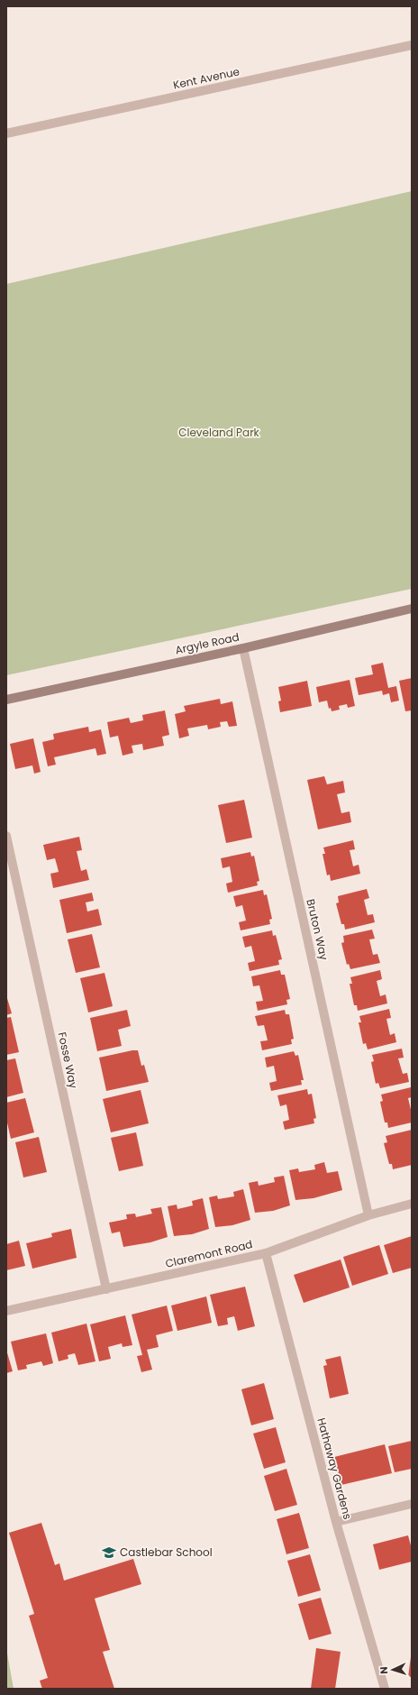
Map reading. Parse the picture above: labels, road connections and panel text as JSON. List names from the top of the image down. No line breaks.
{"streets":{"main road":["Argyle Road"],"street":["Kent Avenue","Bruton Way","Fosse Way","Claremont Road","Hathaway Gardens"]},"crossings":[["Argyle Road","Bruton Way"],["Bruton Way","Claremont Road"],["Fosse Way","Claremont Road"],["Claremont Road","Hathaway Gardens"]],"parks":["Cleveland Park"],"places":{"school or university":["Castlebar School"]},"north":"left"}
